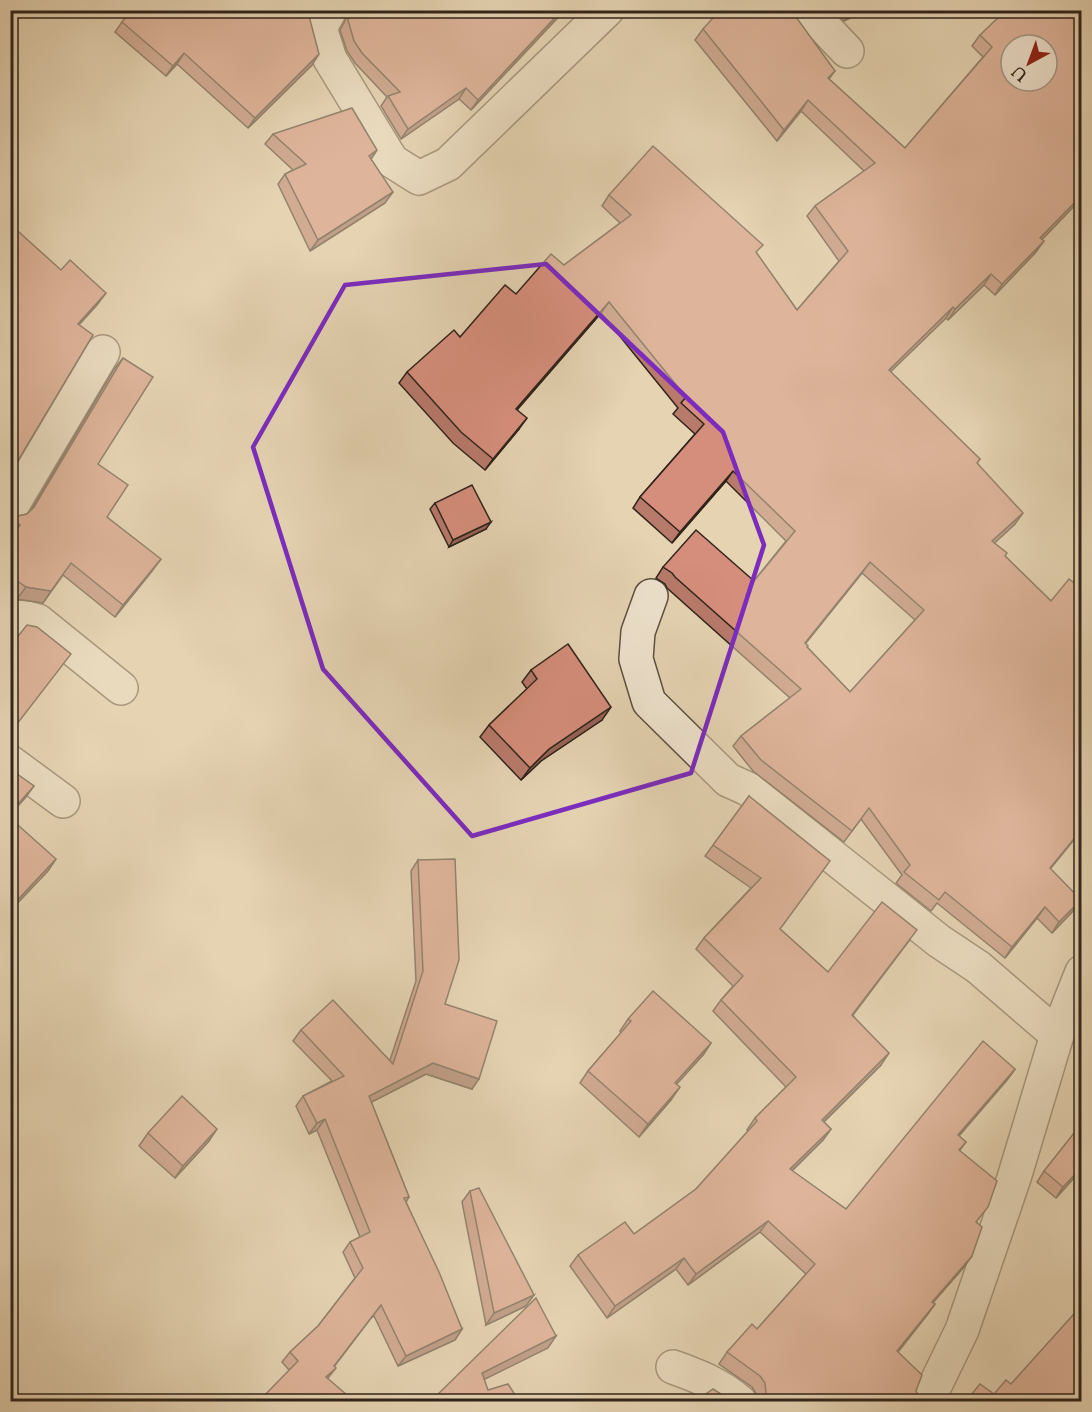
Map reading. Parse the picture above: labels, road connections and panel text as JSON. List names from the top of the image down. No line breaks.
{"north":"bottom left"}
